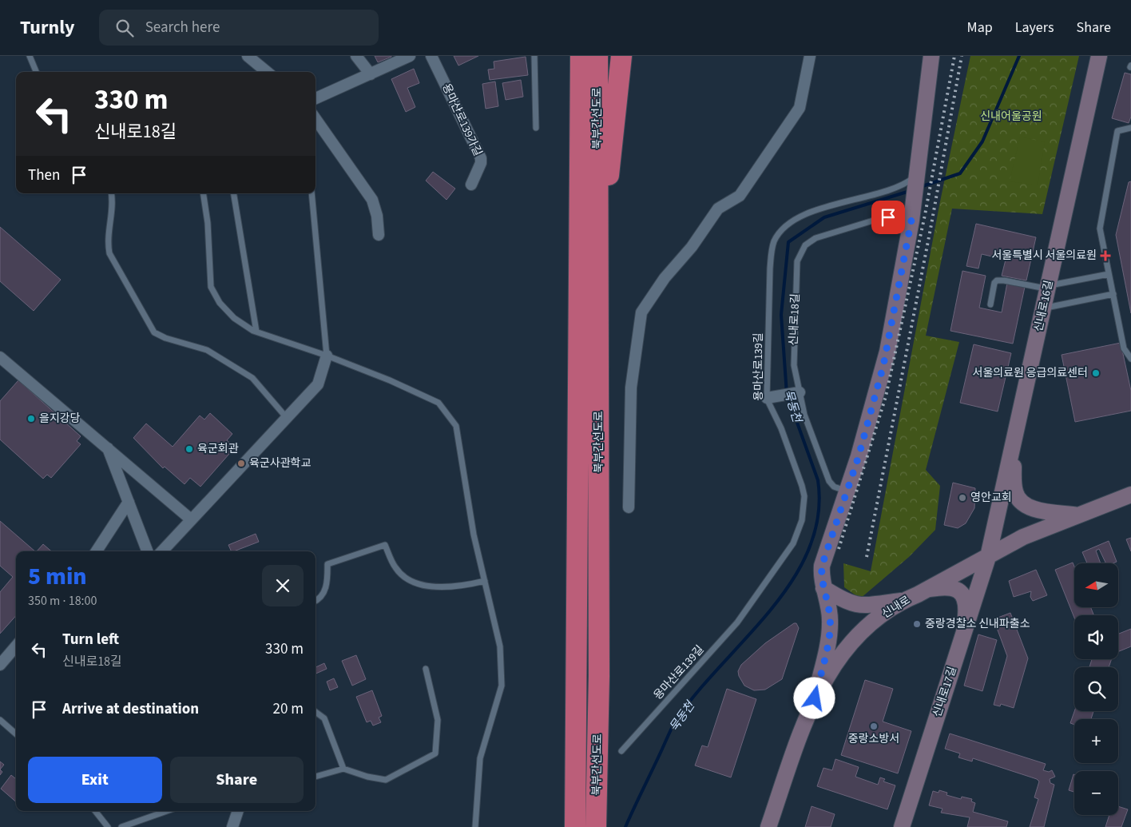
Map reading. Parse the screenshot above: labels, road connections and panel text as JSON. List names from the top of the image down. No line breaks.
{"streets":{"highway":["북부간선도로"],"street":["용마산로139가길","신내로16길","신내로","신내로17길"],"lane":["신내로18길","용마산로139길"]},"crossings":[["신내로16길","신내로"],["신내로16길","신내로17길"],["신내로","신내로17길"]],"water":["묵동천"],"parks":["신내어울공원"],"places":{"health":["서울특별시 서울의료원"],"other":["서울의료원 응급의료센터","을지강당","육군회관","육군사관학교","영안교회","중랑경찰소 신내파출소","중랑소방서"]},"north":"left","page":{"header":"Turnly","search":"Search here","nav":["Map","Layers","Share"],"turn":["330 m","신내로18길"],"then":"Then","heading":["5 min","350 m · 18:00"],"map_buttons":["+","−"],"list":[{"name":"Turn left","note":"신내로18길","value":"330 m"},{"name":"Arrive at destination","value":"20 m"}],"buttons":["Exit","Share"]}}
